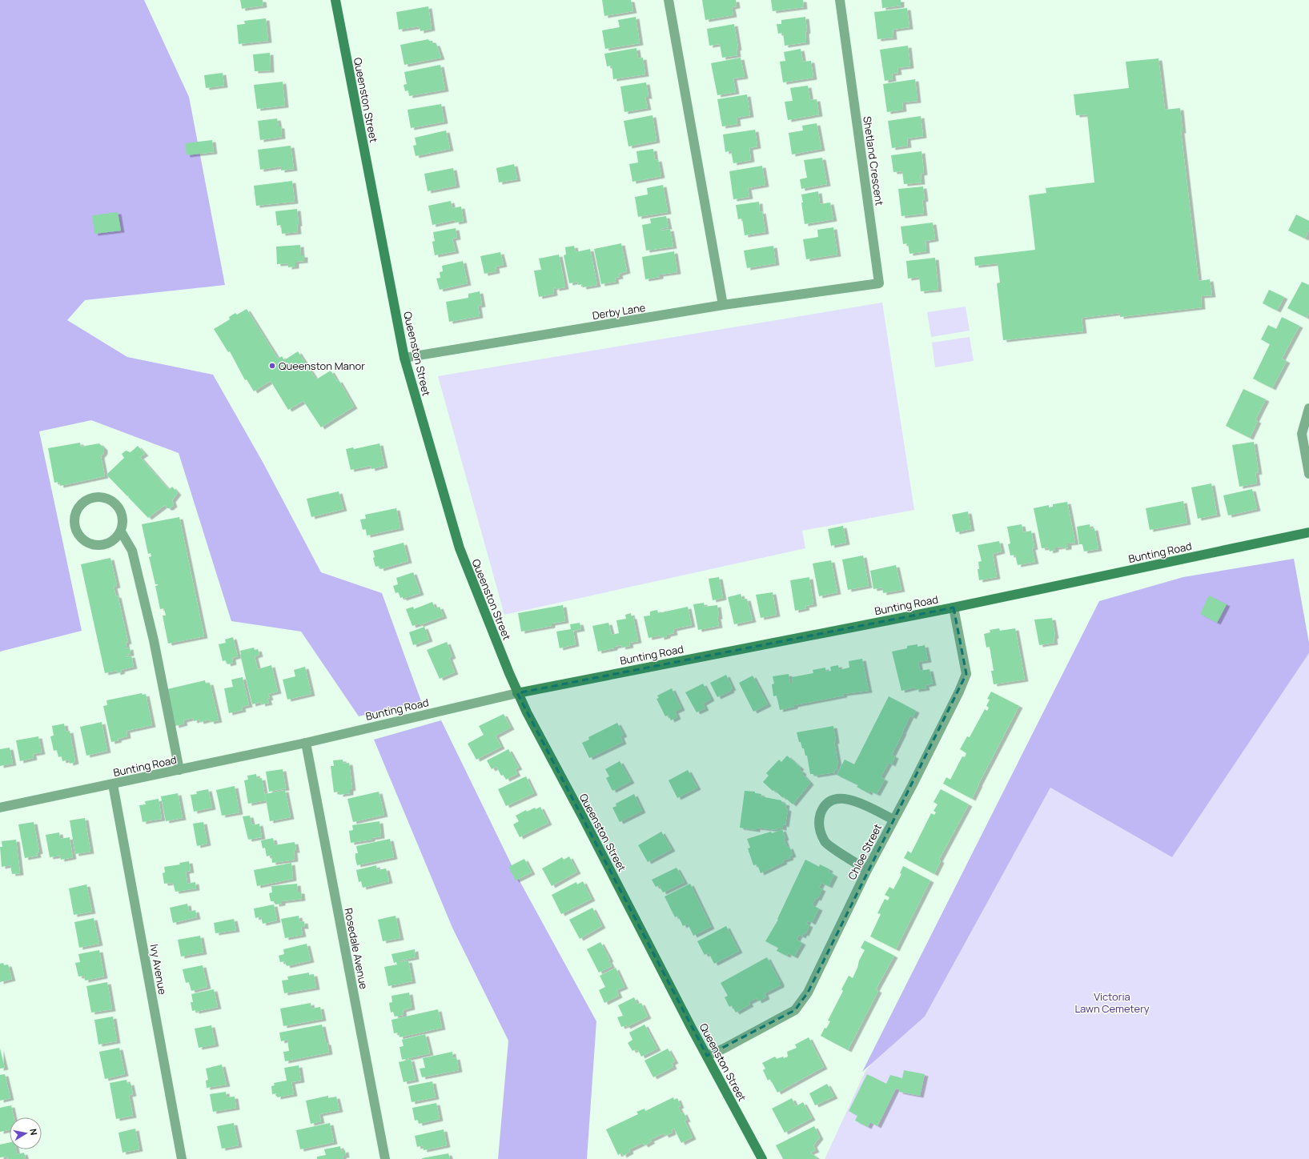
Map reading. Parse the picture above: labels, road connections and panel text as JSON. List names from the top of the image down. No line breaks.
{"streets":{"main road":["Queenston Street","Bunting Road"],"street":["Shetland Crescent","Derby Lane","Chloe Street","Rosedale Avenue","Ivy Avenue"]},"crossings":[["Queenston Street","Derby Lane"],["Queenston Street","Bunting Road"],["Queenston Street","Chloe Street"],["Shetland Crescent","Derby Lane"],["Bunting Road","Chloe Street"],["Bunting Road","Rosedale Avenue"],["Bunting Road","Ivy Avenue"]],"parks":["Victoria Lawn Cemetery"],"places":["Queenston Manor"],"north":"right"}
